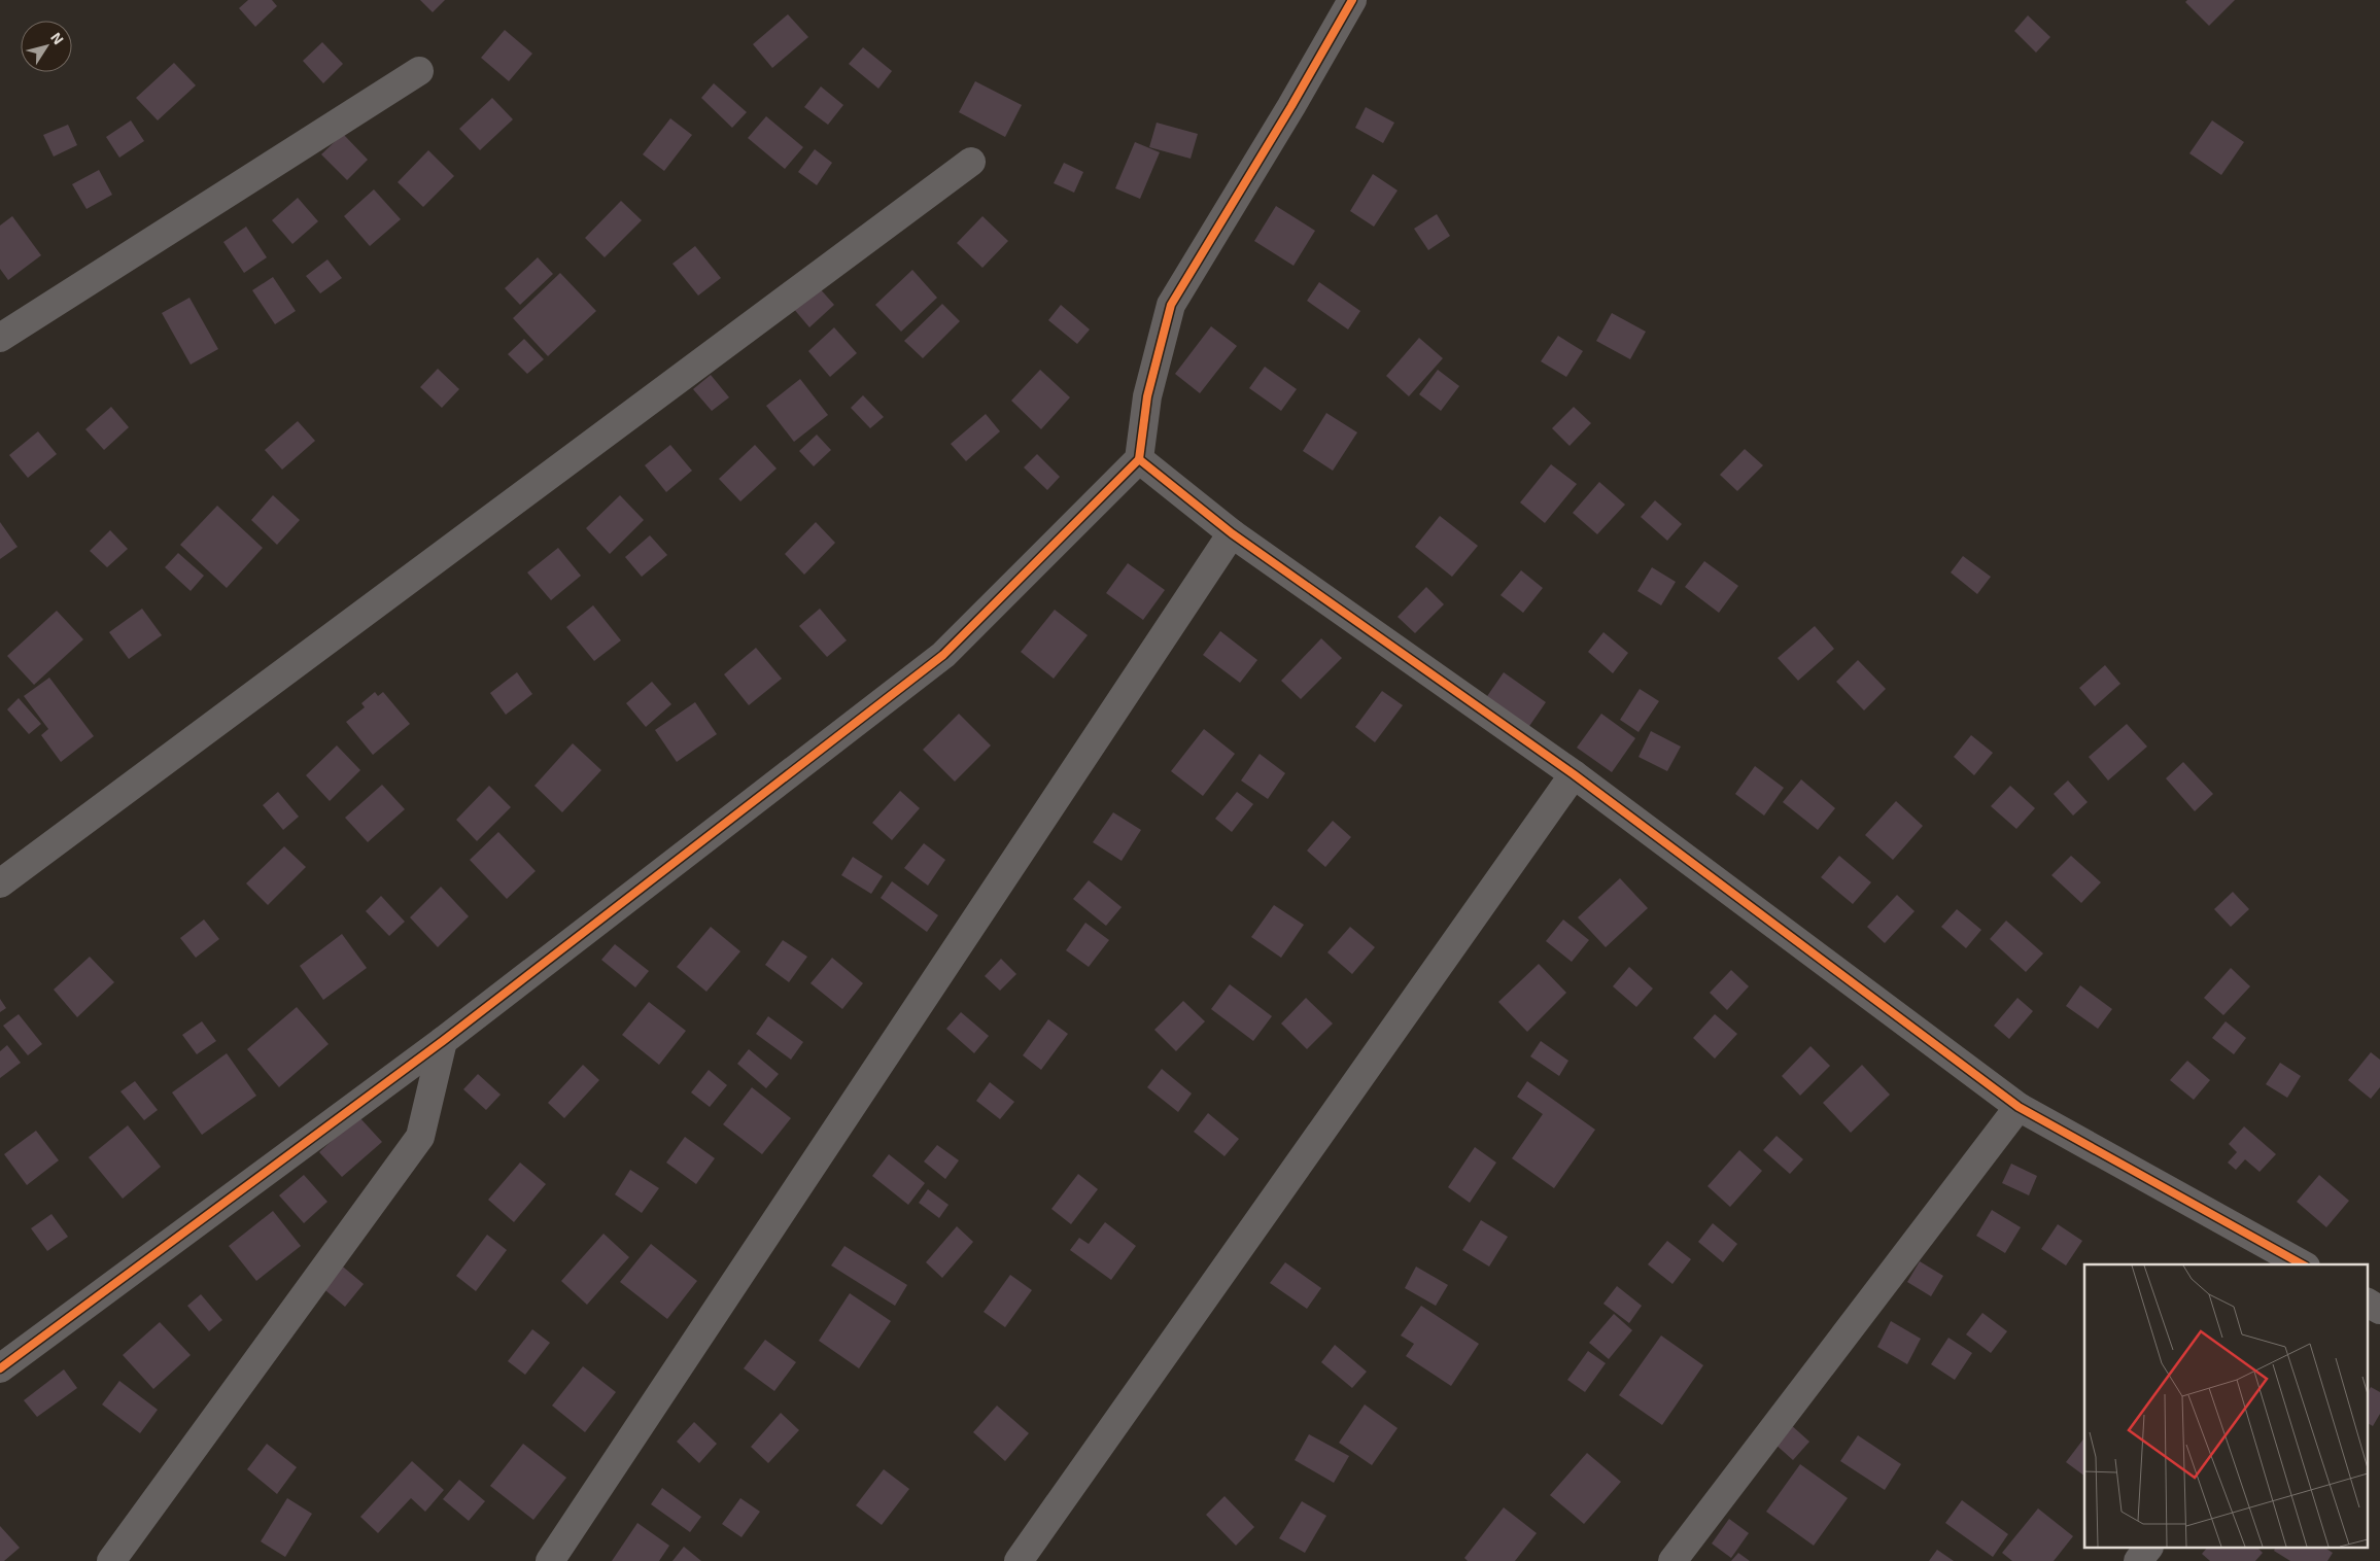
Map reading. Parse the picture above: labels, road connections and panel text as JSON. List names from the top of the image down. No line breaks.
{"north":"top right"}
